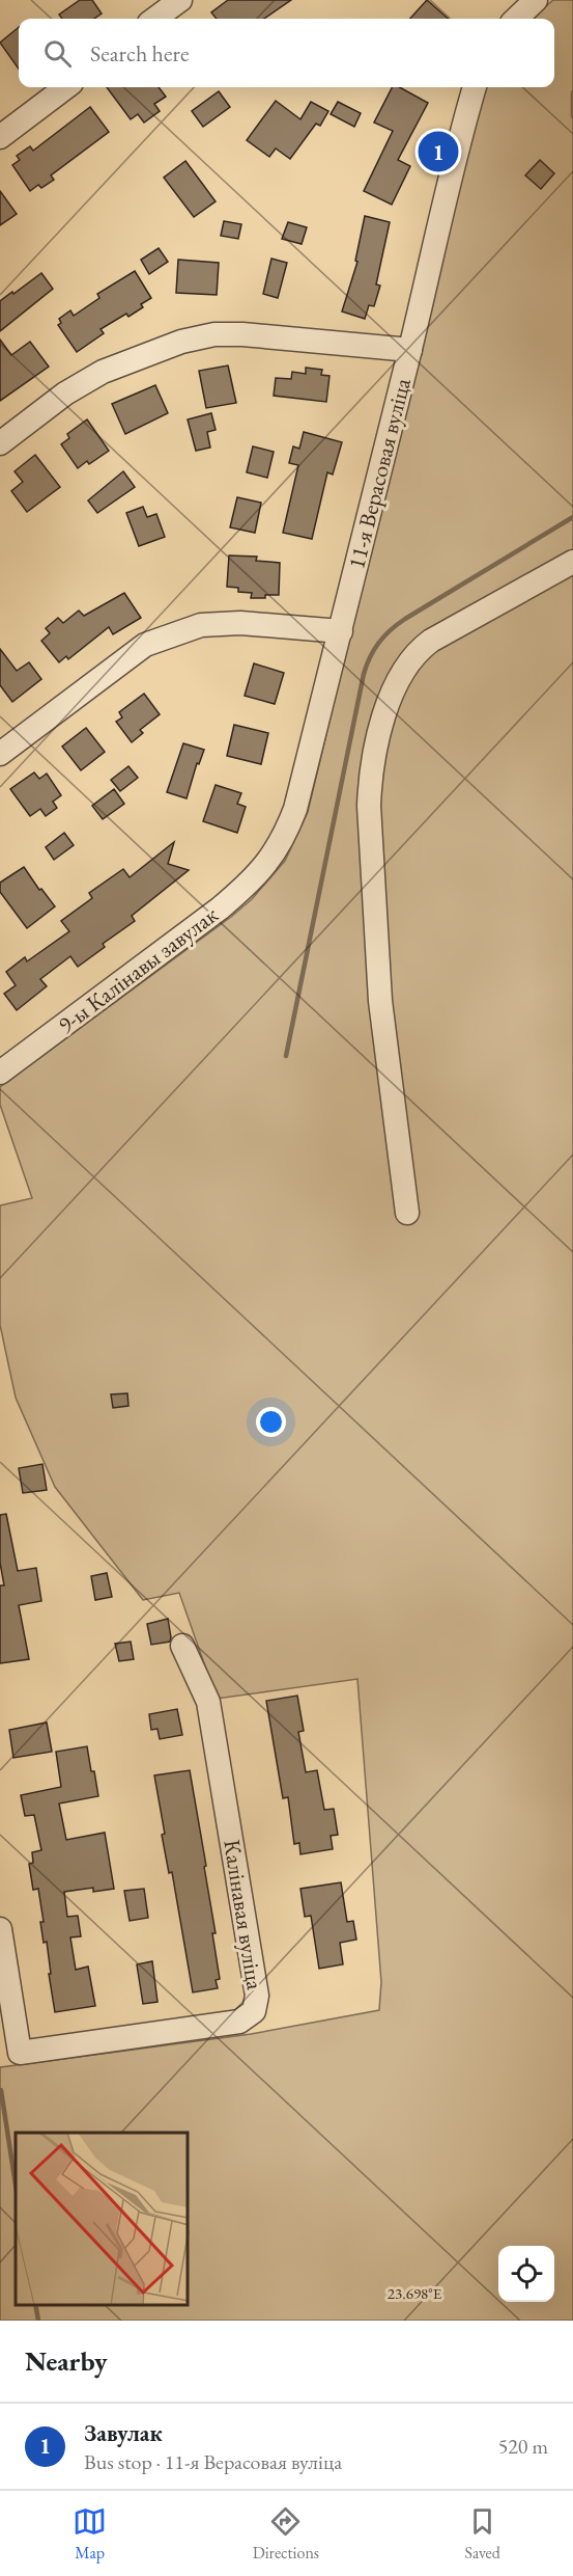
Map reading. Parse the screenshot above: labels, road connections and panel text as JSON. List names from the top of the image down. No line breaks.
{"streets":{"street":["11-я Верасовая вуліца","9-ы Калінавы завулак","Калінавая вуліца"]},"crossings":[["11-я Верасовая вуліца","9-ы Калінавы завулак"]],"page":{"search":"Search here","pins":"1","heading":"Nearby","list":[{"mark":"1","name":"Завулак","note":"Bus stop · 11-я Верасовая вуліца","value":"520 m"}],"nav":["Map","Directions","Saved"]},"coordinates":["23.698°E"]}
